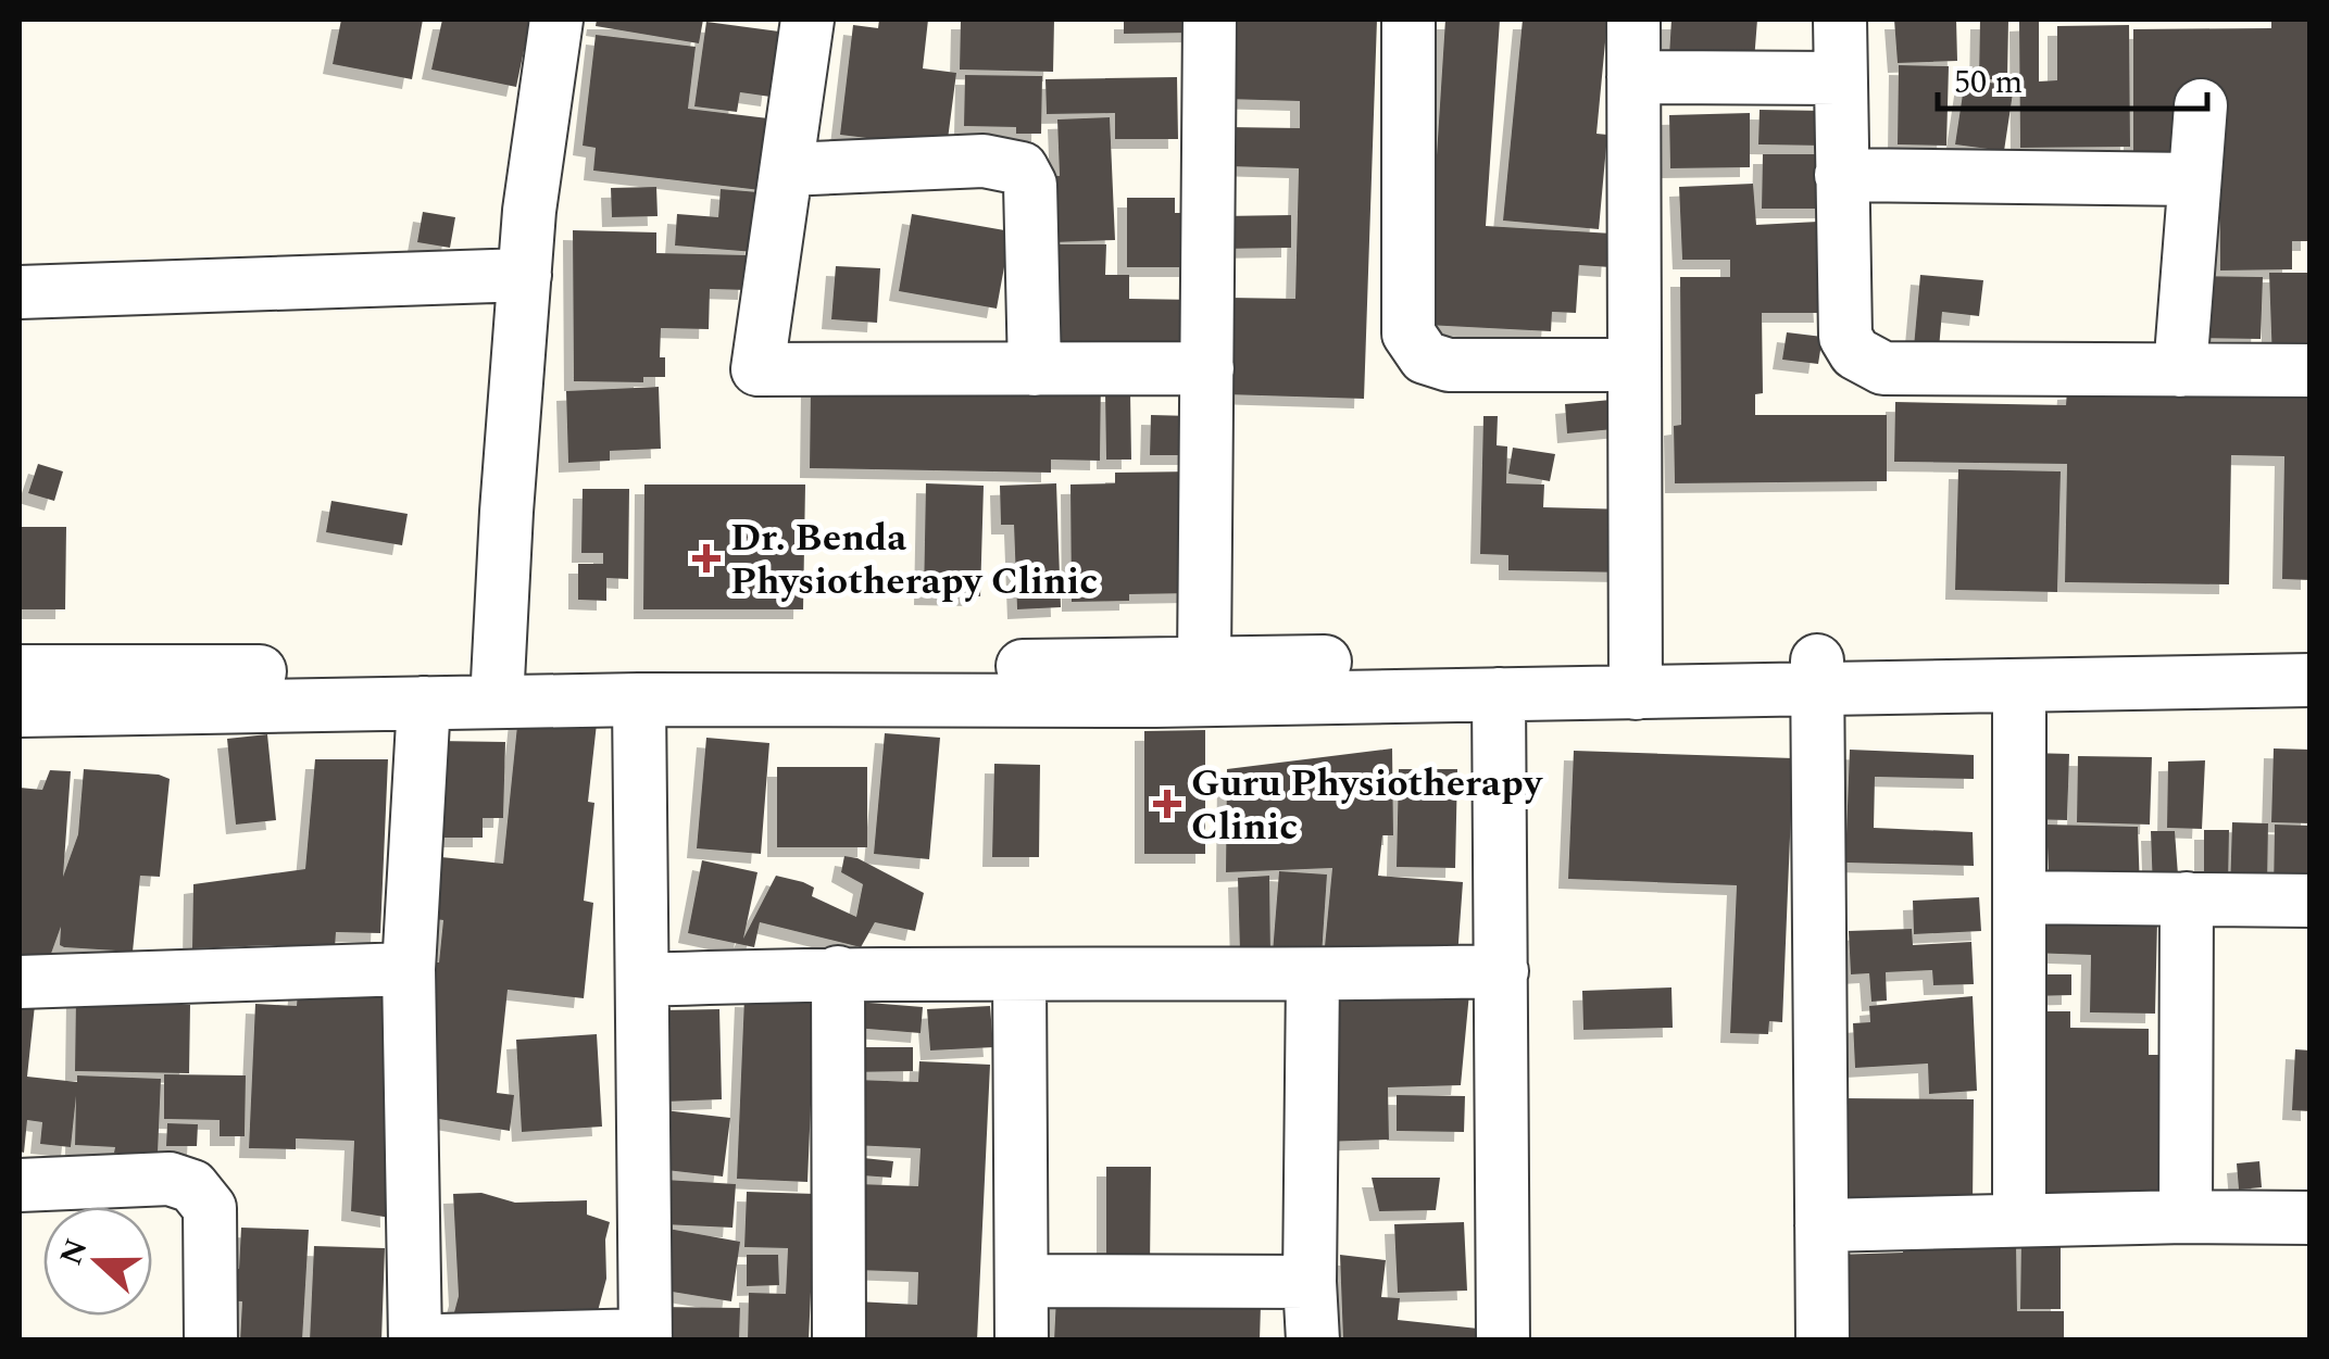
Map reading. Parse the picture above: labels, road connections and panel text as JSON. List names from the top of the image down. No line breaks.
{"places":{"health":["Dr. Benda Physiotherapy Clinic","Guru Physiotherapy Clinic"]},"scale_bar":"50 m","north":"left"}
